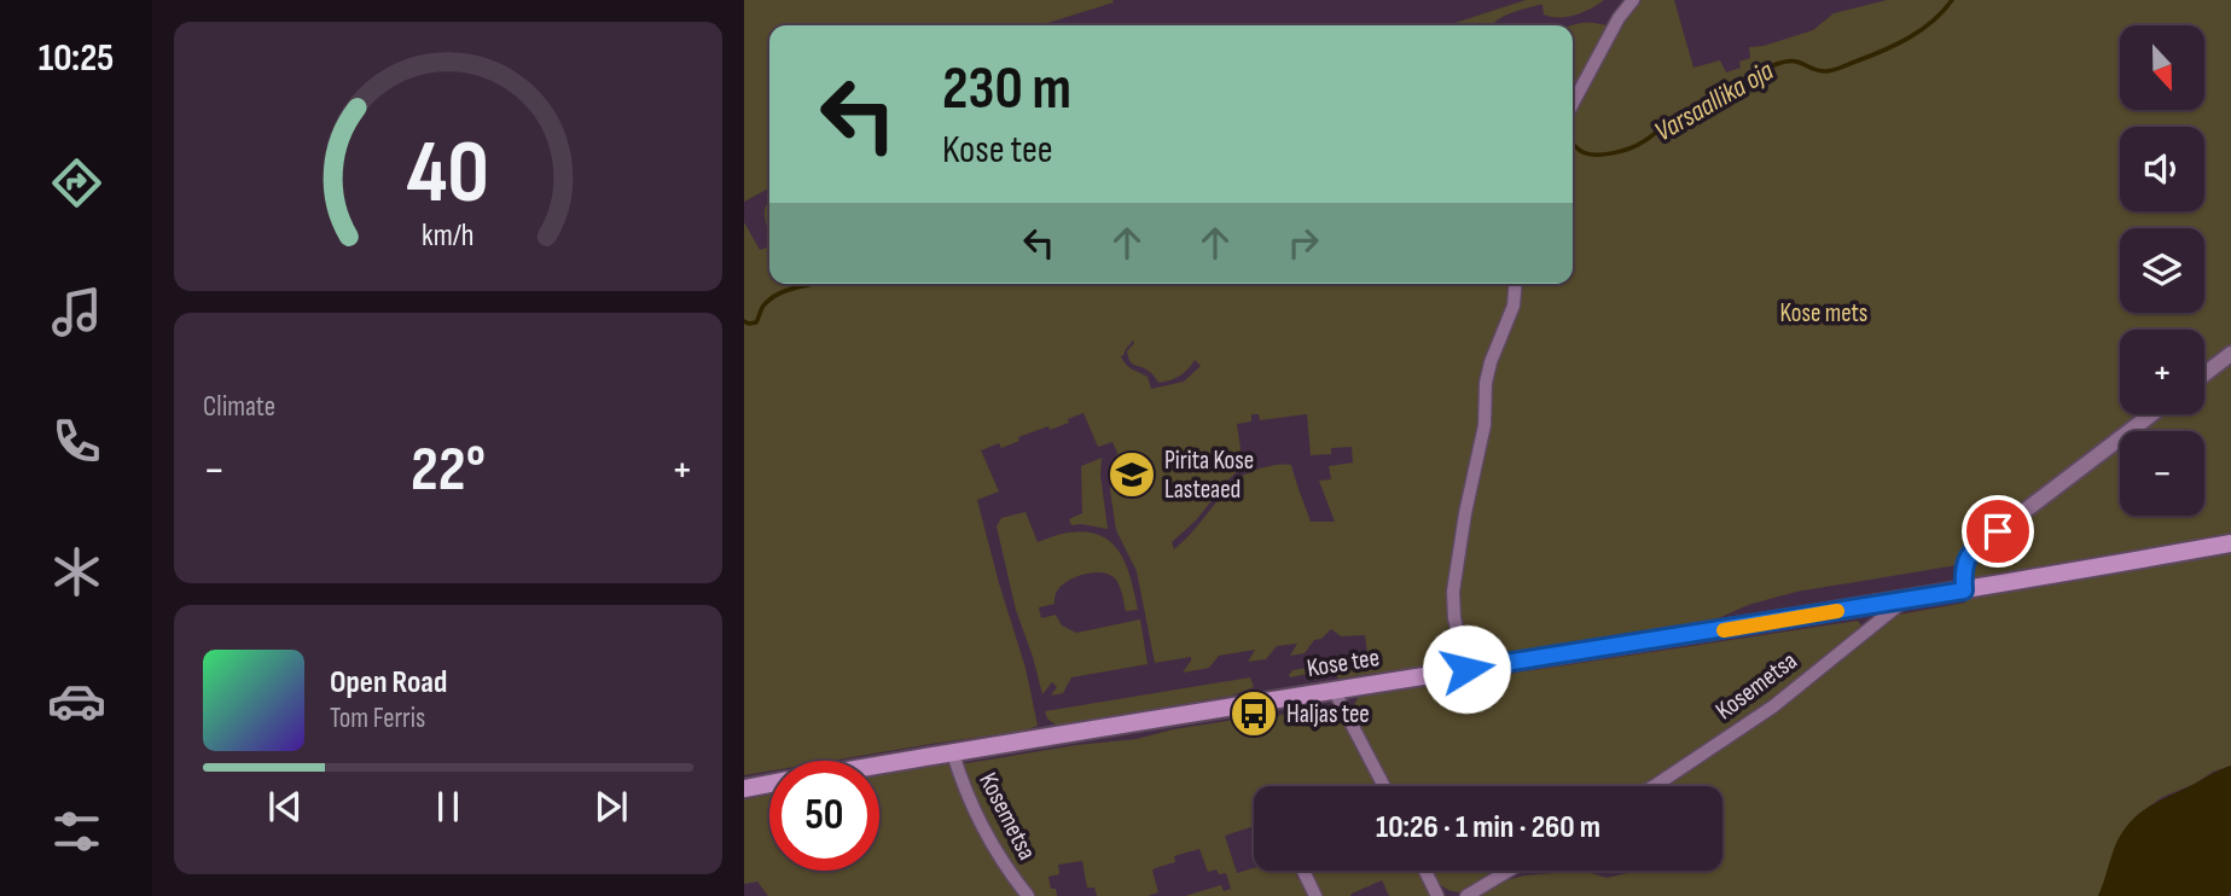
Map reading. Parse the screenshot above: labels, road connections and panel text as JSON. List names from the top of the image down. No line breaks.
{"streets":{"main road":["Kose tee"],"street":["Kosemetsa"]},"crossings":[["Kose tee","Kosemetsa"]],"water":["Varsaallika oja"],"parks":["Kose mets"],"places":{"school or university":["Pirita Kose Lasteaed"],"bus stop":["Haljas tee"]},"north":"bottom","page":{"tabs":"10:25","map_buttons":["+","−"],"turn":["230 m","Kose tee"],"tile":"Climate","heat":["−","22°","+"],"song":["Open Road","Tom Ferris"],"limit":"50","trip":"10:26 · 1 min · 260 m","gauge":["40","km/h"]}}
